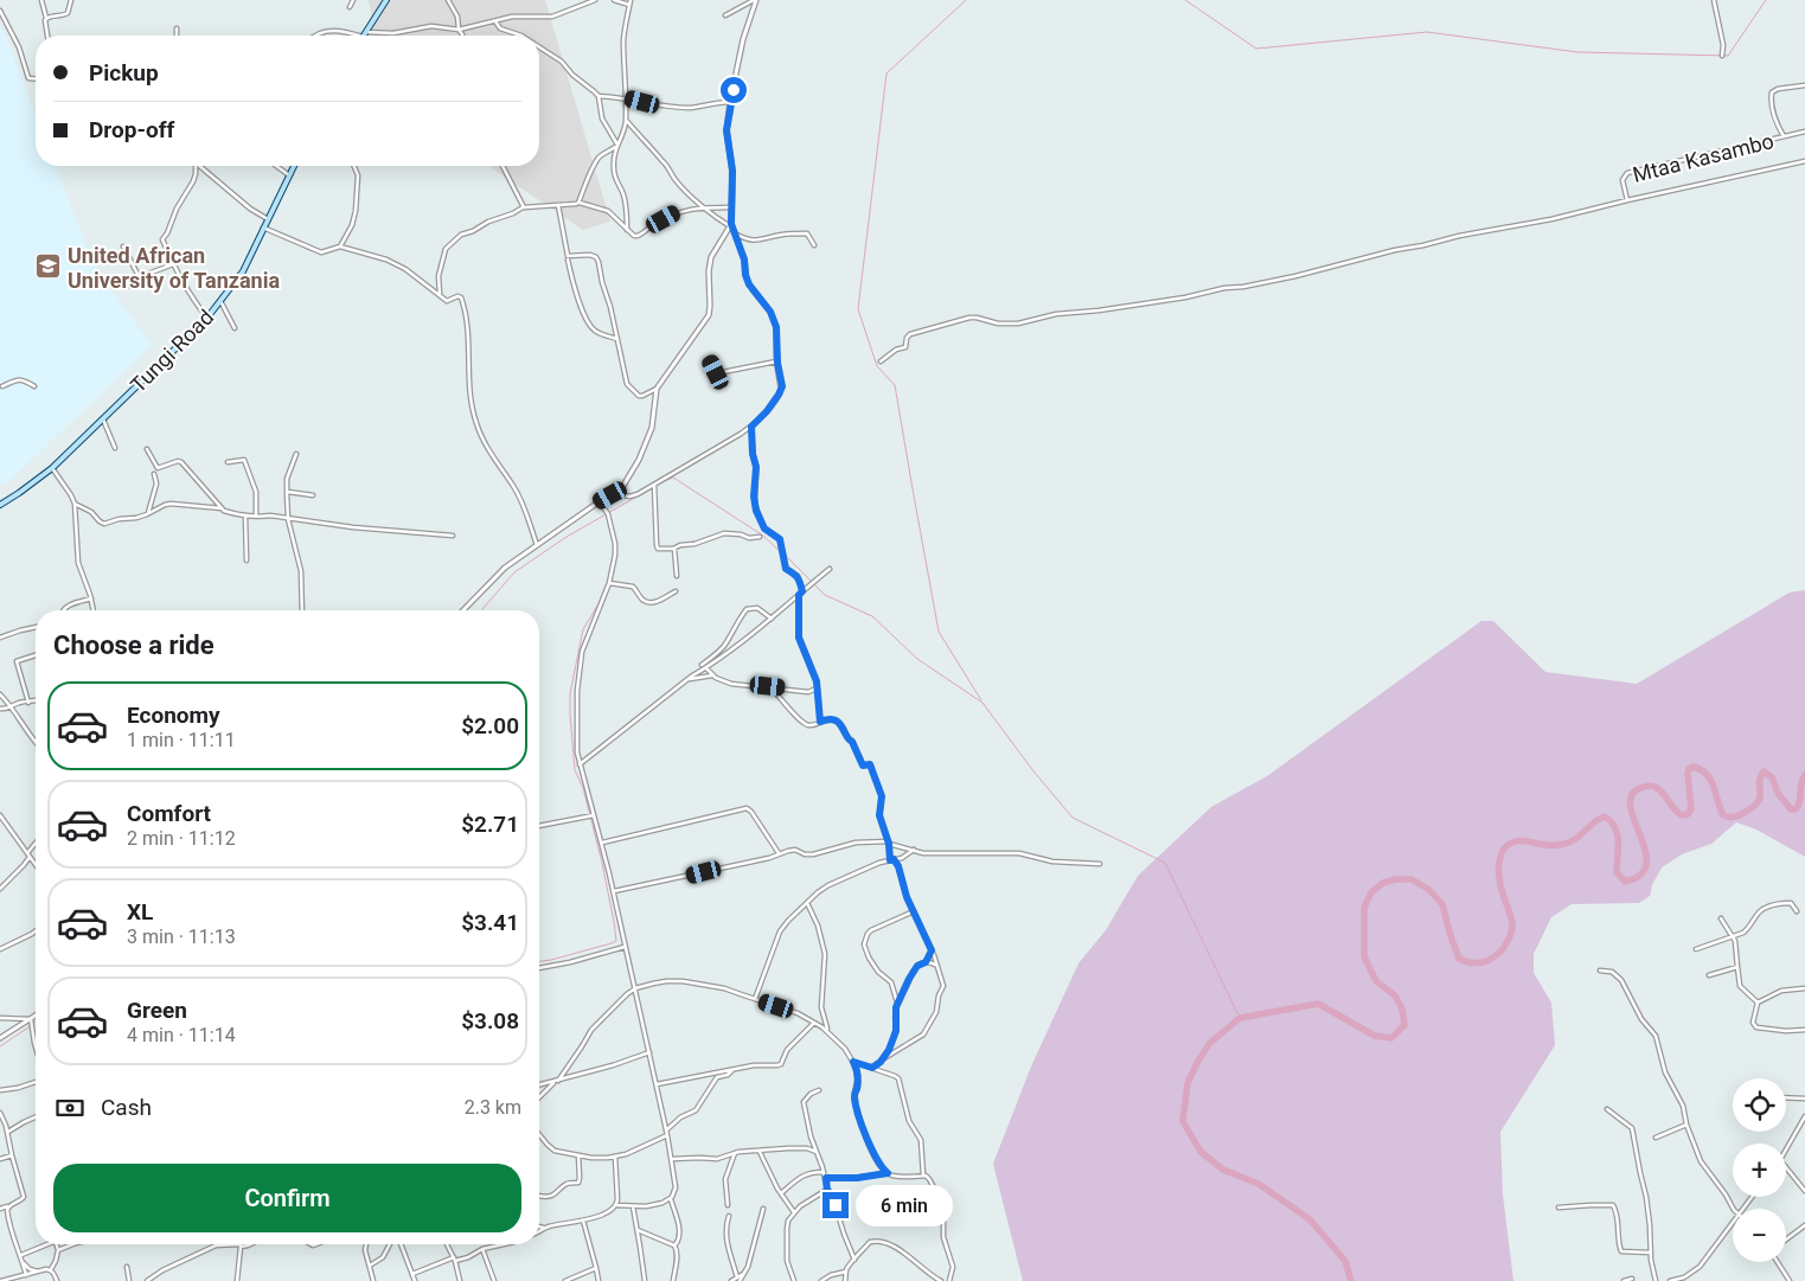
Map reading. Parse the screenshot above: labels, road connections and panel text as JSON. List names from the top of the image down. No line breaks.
{"streets":{"main road":["Tungi Road"],"street":["Mtaa Kasambo"]},"places":{"school or university":["United African University of Tanzania"]},"page":{"banner":["Pickup","Drop-off"],"heading":"Choose a ride","list":[{"name":"Economy","note":"1 min · 11:11","value":"$2.00"},{"name":"Comfort","note":"2 min · 11:12","value":"$2.71"},{"name":"XL","note":"3 min · 11:13","value":"$3.41"},{"name":"Green","note":"4 min · 11:14","value":"$3.08"}],"pay":["Cash","2.3 km"],"map_buttons":["+","−"],"buttons":"Confirm","bubble":"6 min"}}
